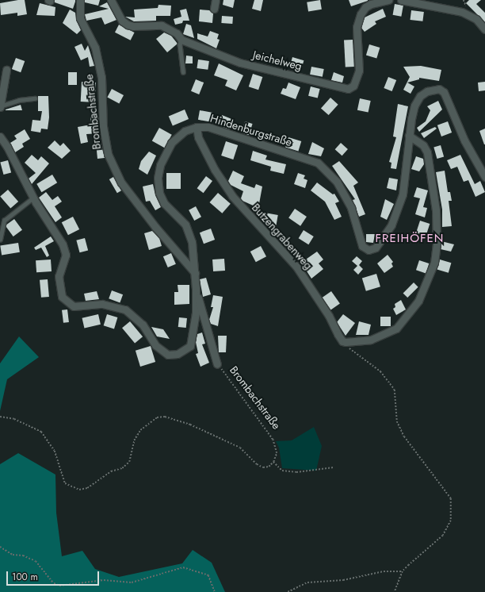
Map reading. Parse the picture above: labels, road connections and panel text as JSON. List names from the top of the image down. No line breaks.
{"streets":{"street":["Jeichelweg","Brombachstraße","Hindenburgstraße","Butzengrabenweg"]},"crossings":[["Brombachstraße","Hindenburgstraße"],["Hindenburgstraße","Butzengrabenweg"]],"districts":["FREIHÖFEN"],"scale_bar":"100 m"}
